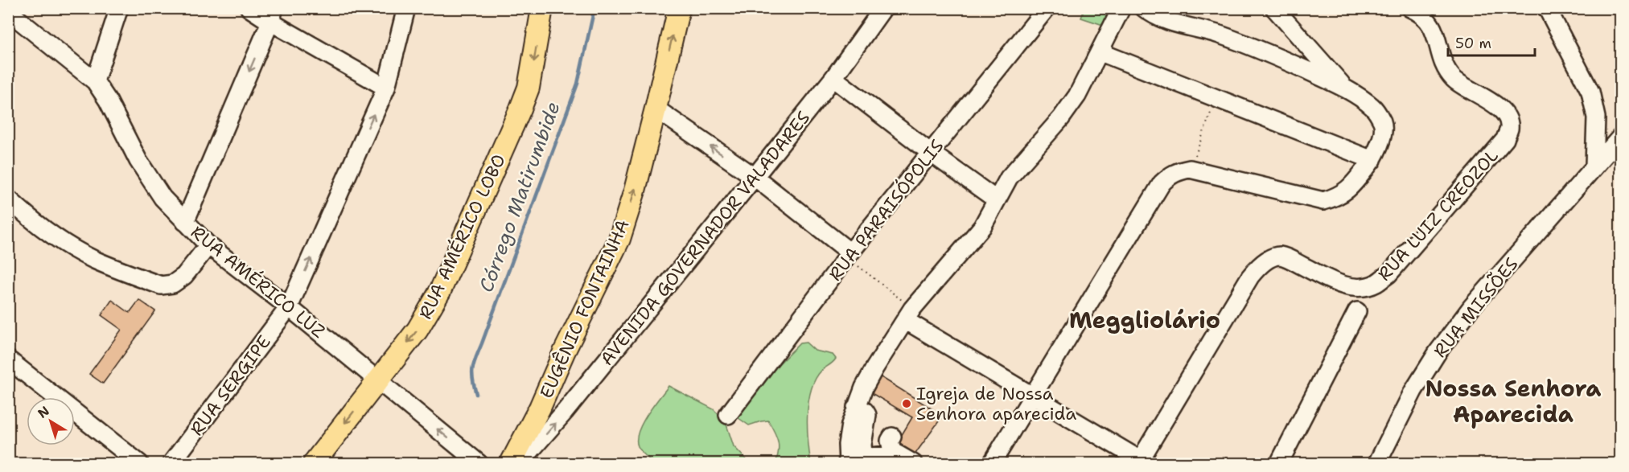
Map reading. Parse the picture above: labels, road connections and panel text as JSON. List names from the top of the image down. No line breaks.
{"streets":{"main road":["RUA AMÉRICO LOBO","EUGÊNIO FONTAINHA"],"street":["RUA PARAISÓPOLIS","RUA LUIZ CREOZOL","AVENIDA GOVERNADOR VALADARES","RUA AMÉRICO LUZ","RUA MISSÕES","RUA SERGIPE"]},"crossings":[["RUA AMÉRICO LOBO","RUA AMÉRICO LUZ"],["RUA AMÉRICO LUZ","RUA SERGIPE"]],"one_way":["RUA AMÉRICO LOBO","AVENIDA GOVERNADOR VALADARES","EUGÊNIO FONTAINHA"],"districts":["Meggliolário","Nossa Senhora Aparecida"],"water":["Córrego Matirumbide"],"places":["Igreja de Nossa Senhora aparecida"],"scale_bar":"50 m","north":"top left"}
